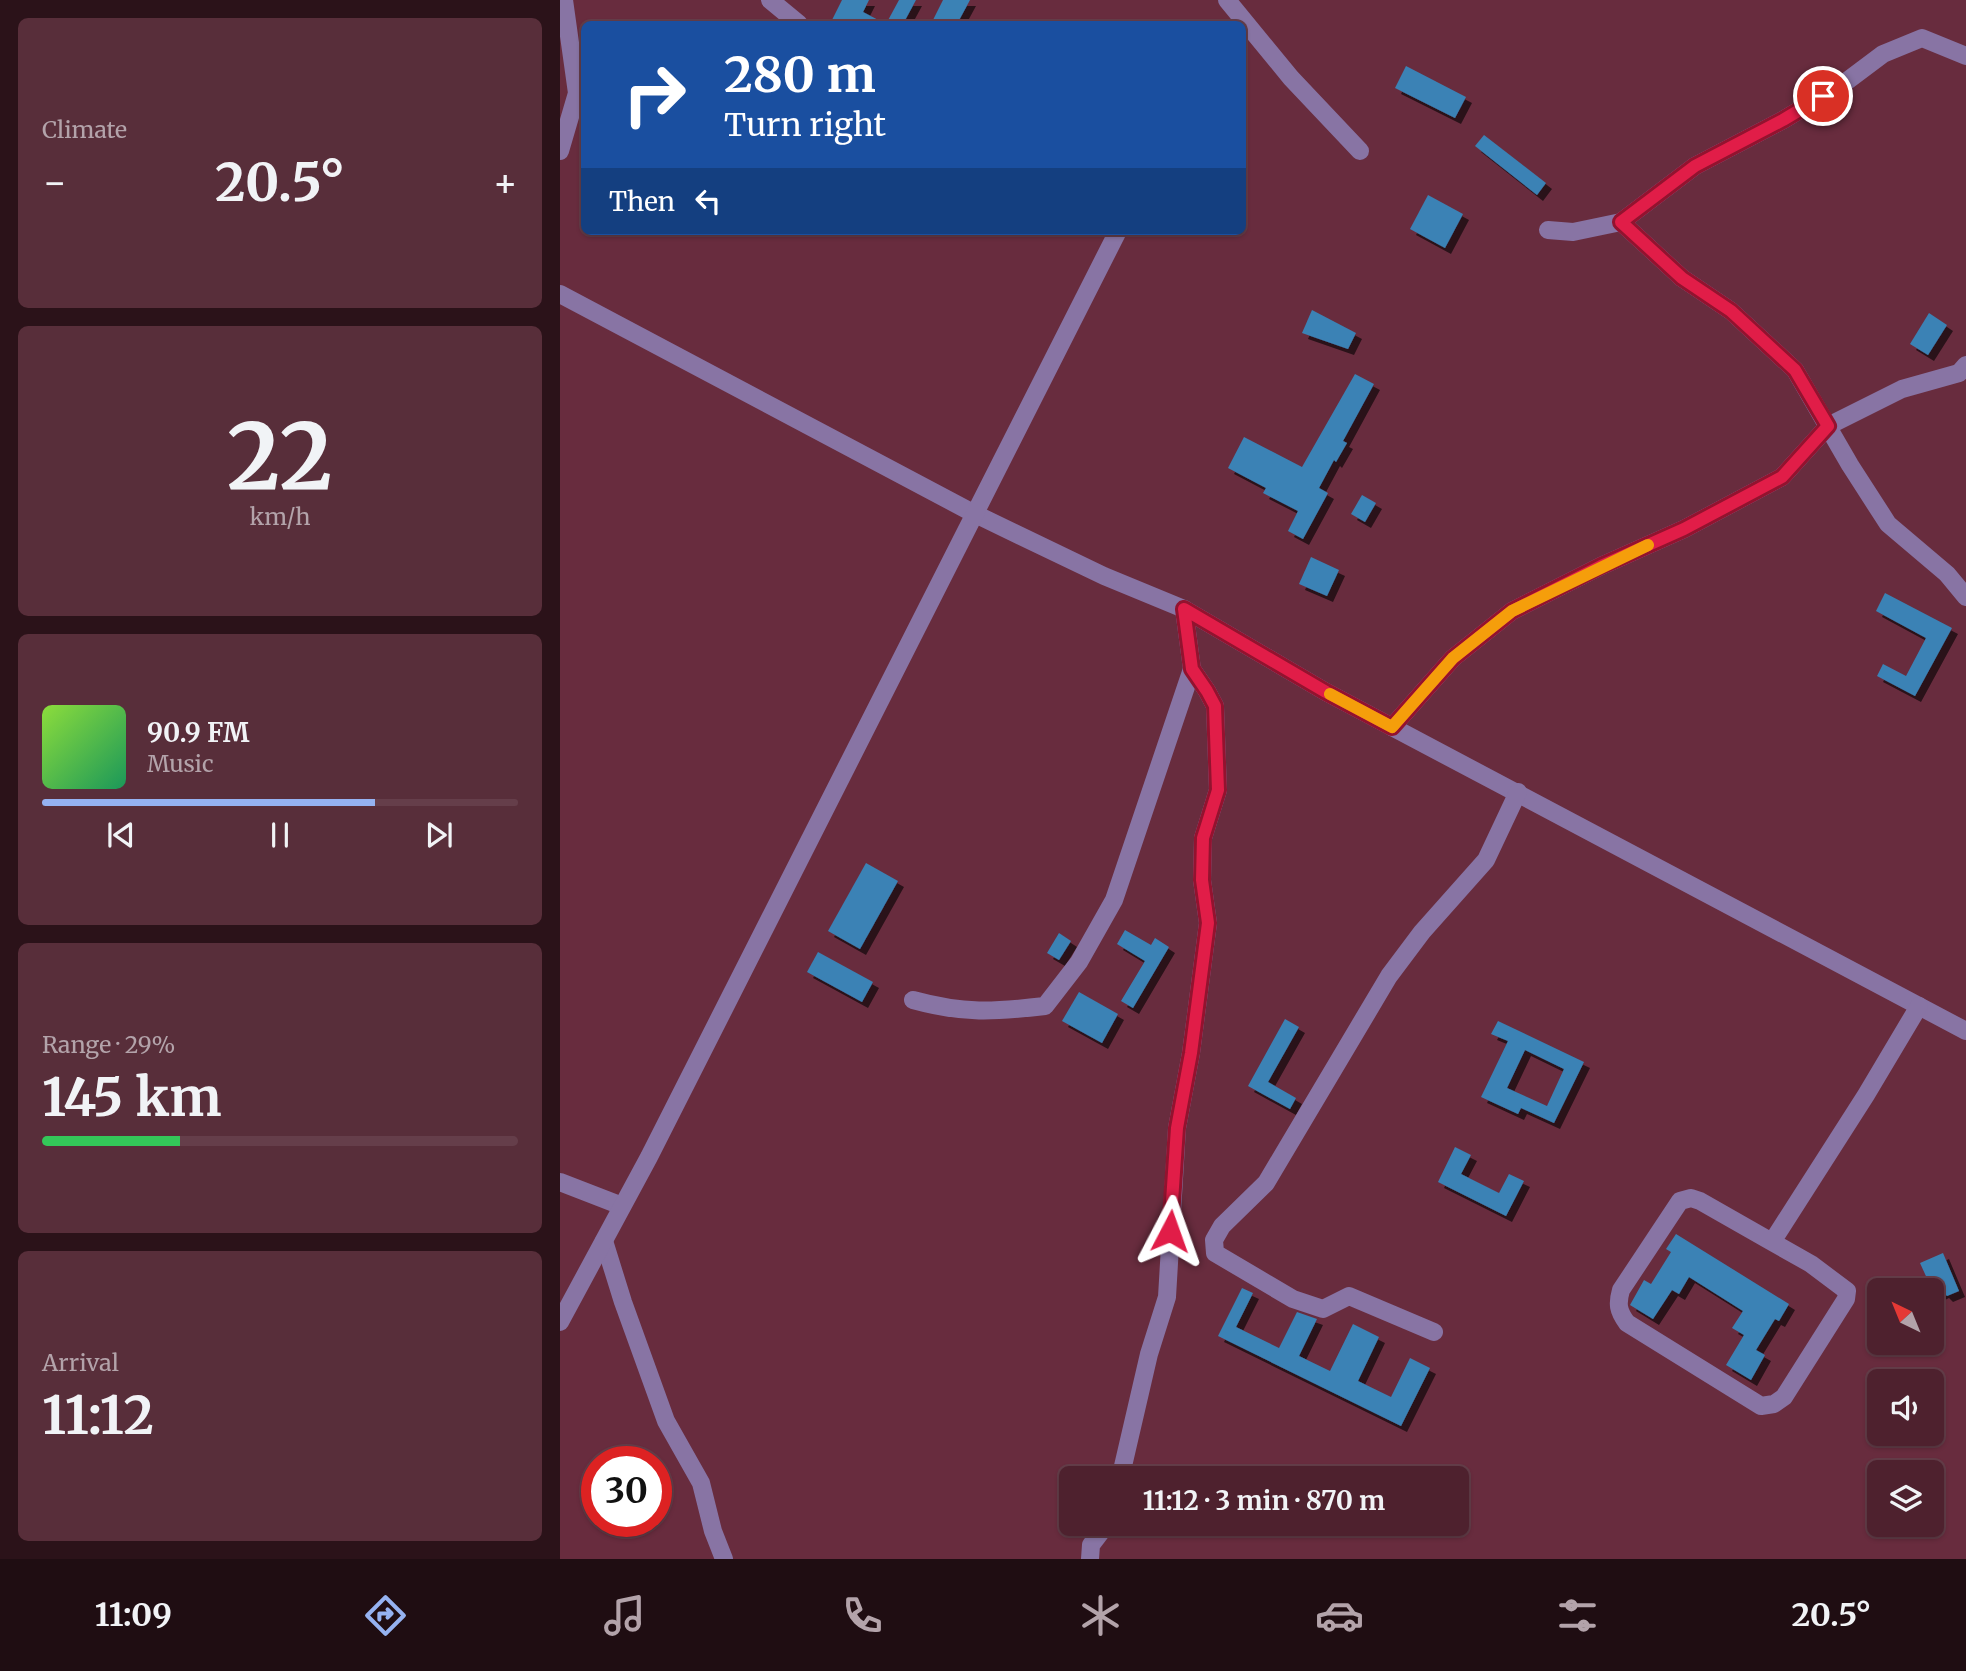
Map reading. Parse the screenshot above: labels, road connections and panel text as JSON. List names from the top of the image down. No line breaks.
{"north":"top left","page":{"tile":["Climate",["22","km/h"],["Range · 29%","145 km"],["Arrival","11:12"]],"turn":["280 m","Turn right"],"heat":["−","20.5°","+"],"then":"Then","song":["90.9 FM","Music"],"limit":"30","trip":"11:12 · 3 min · 870 m","tabs":["11:09","20.5°"]}}
